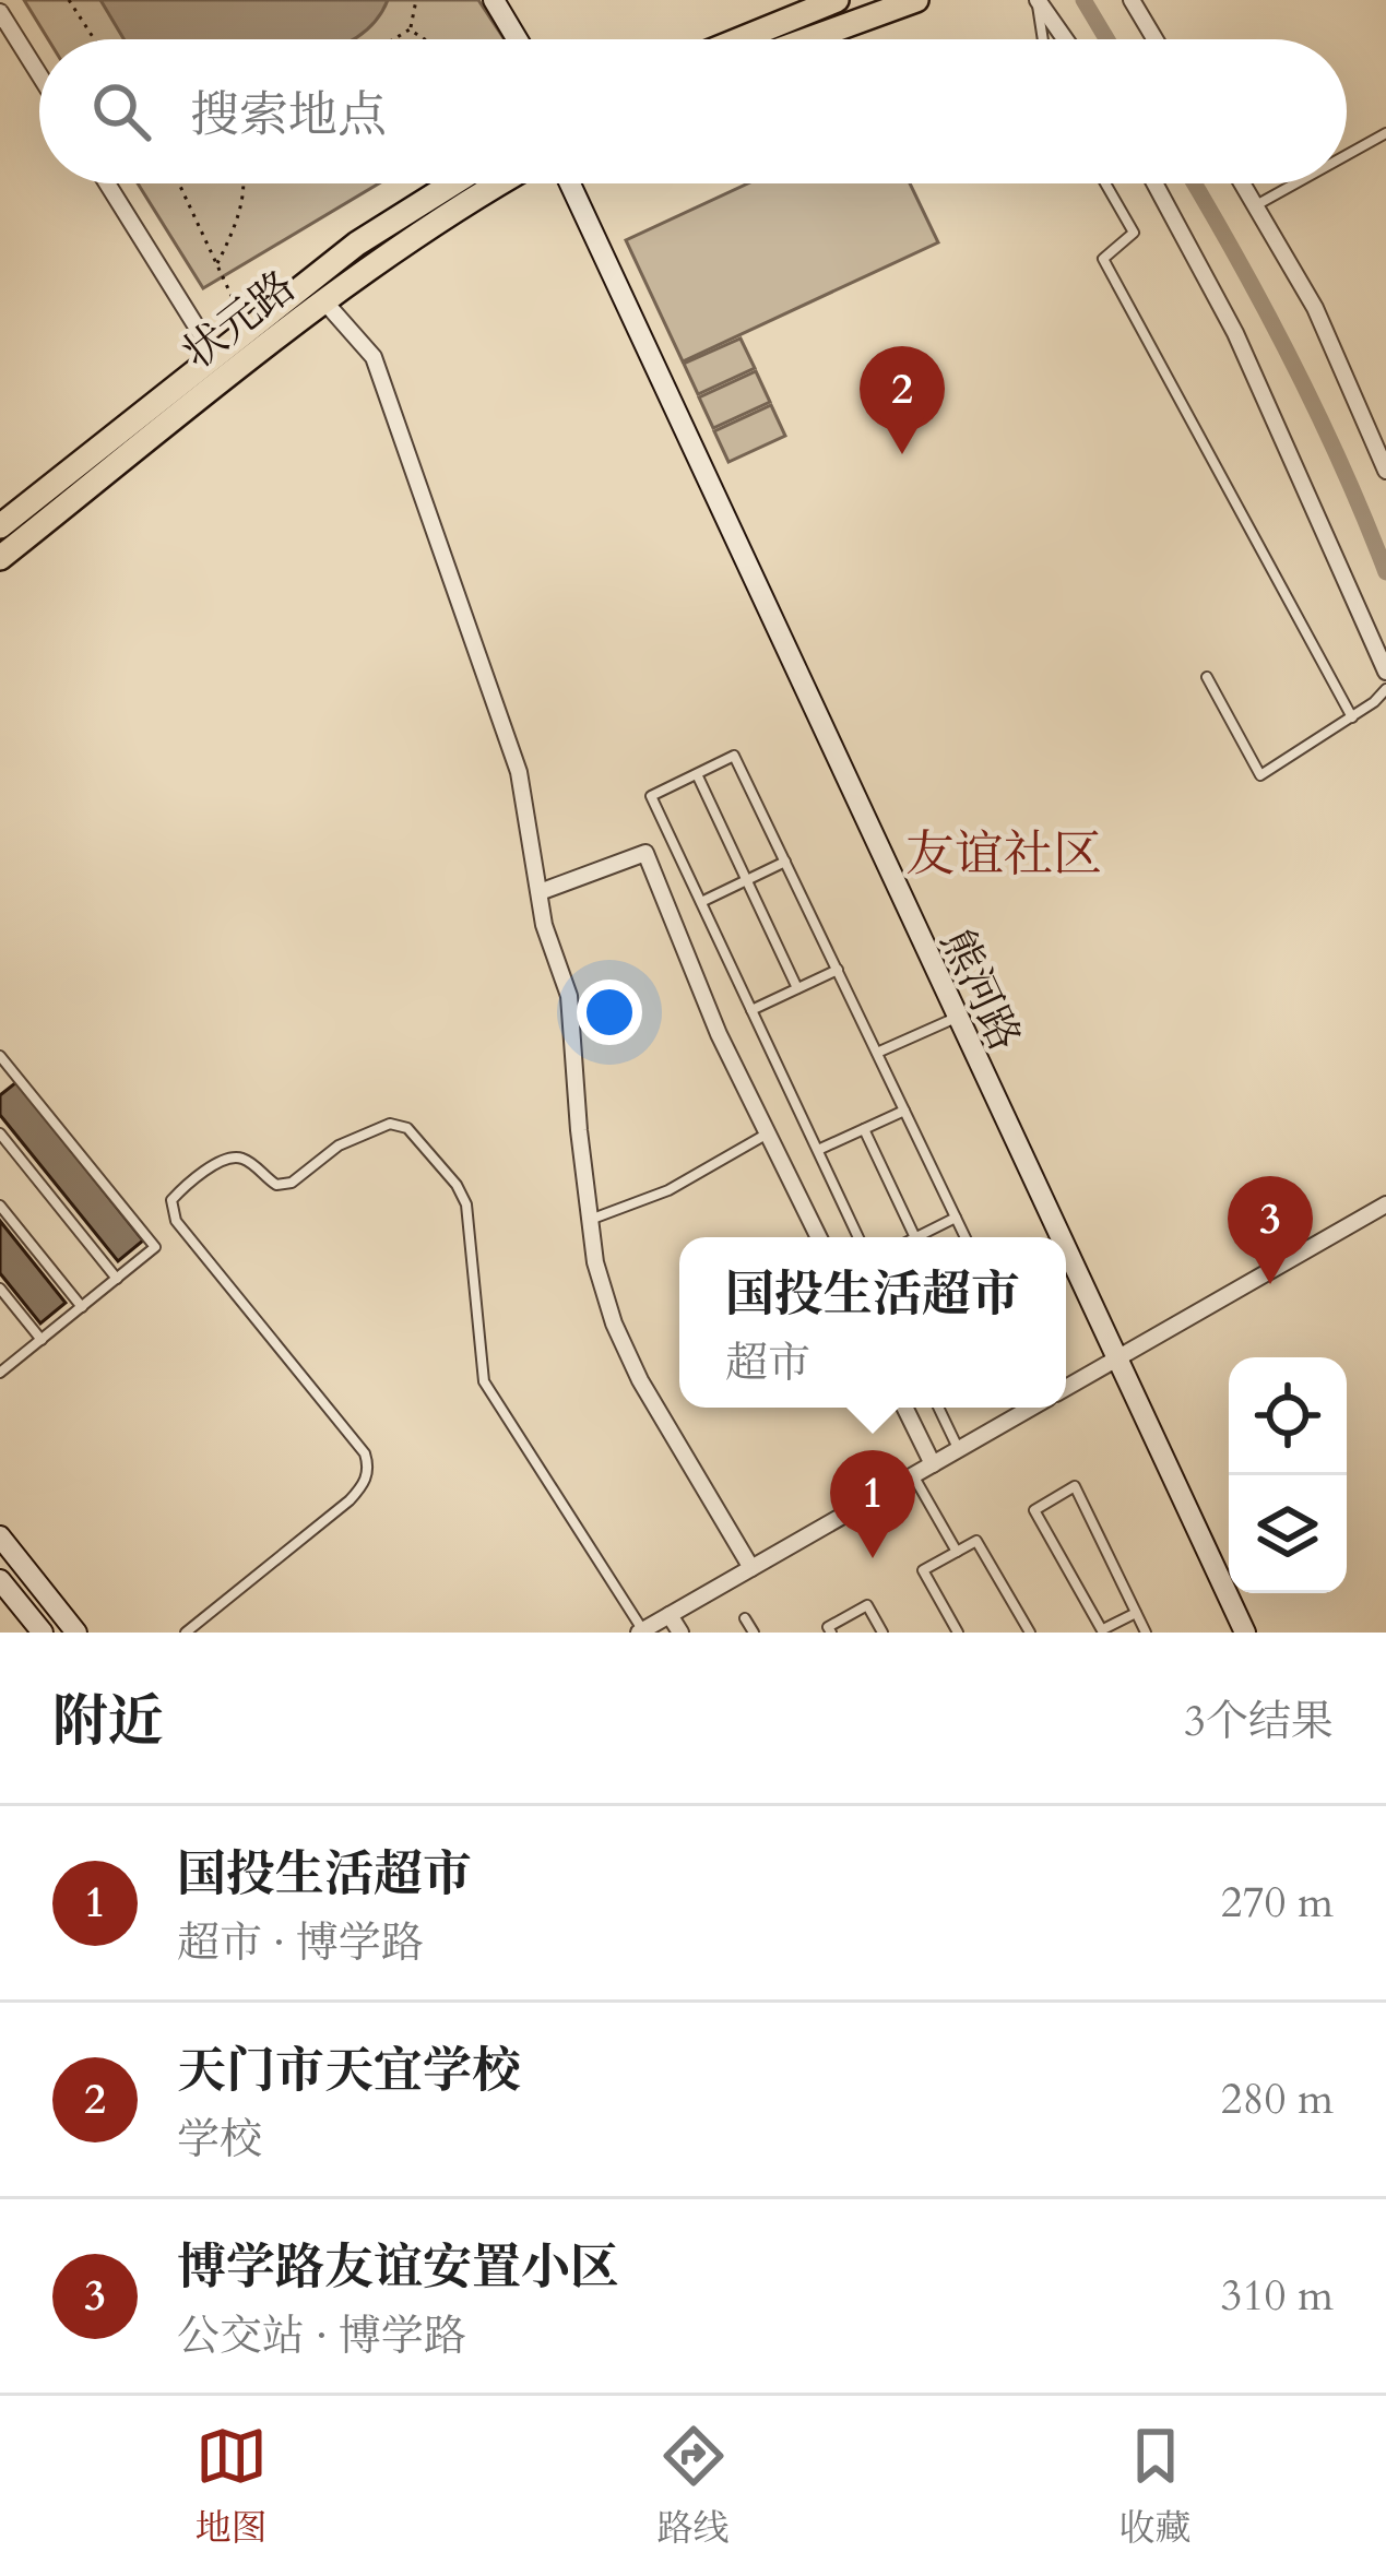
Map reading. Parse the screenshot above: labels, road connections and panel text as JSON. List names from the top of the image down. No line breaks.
{"streets":{"main road":["状元路"],"street":["熊河路"]},"districts":["友谊社区"],"page":{"search":"搜索地点","pins":["2","3","1"],"popup":["国投生活超市","超市"],"heading":["附近","3个结果"],"list":[{"mark":"1","name":"国投生活超市","note":"超市 · 博学路","value":"270 m"},{"mark":"2","name":"天门市天宜学校","note":"学校","value":"280 m"},{"mark":"3","name":"博学路友谊安置小区","note":"公交站 · 博学路","value":"310 m"}],"nav":["地图","路线","收藏"]}}
